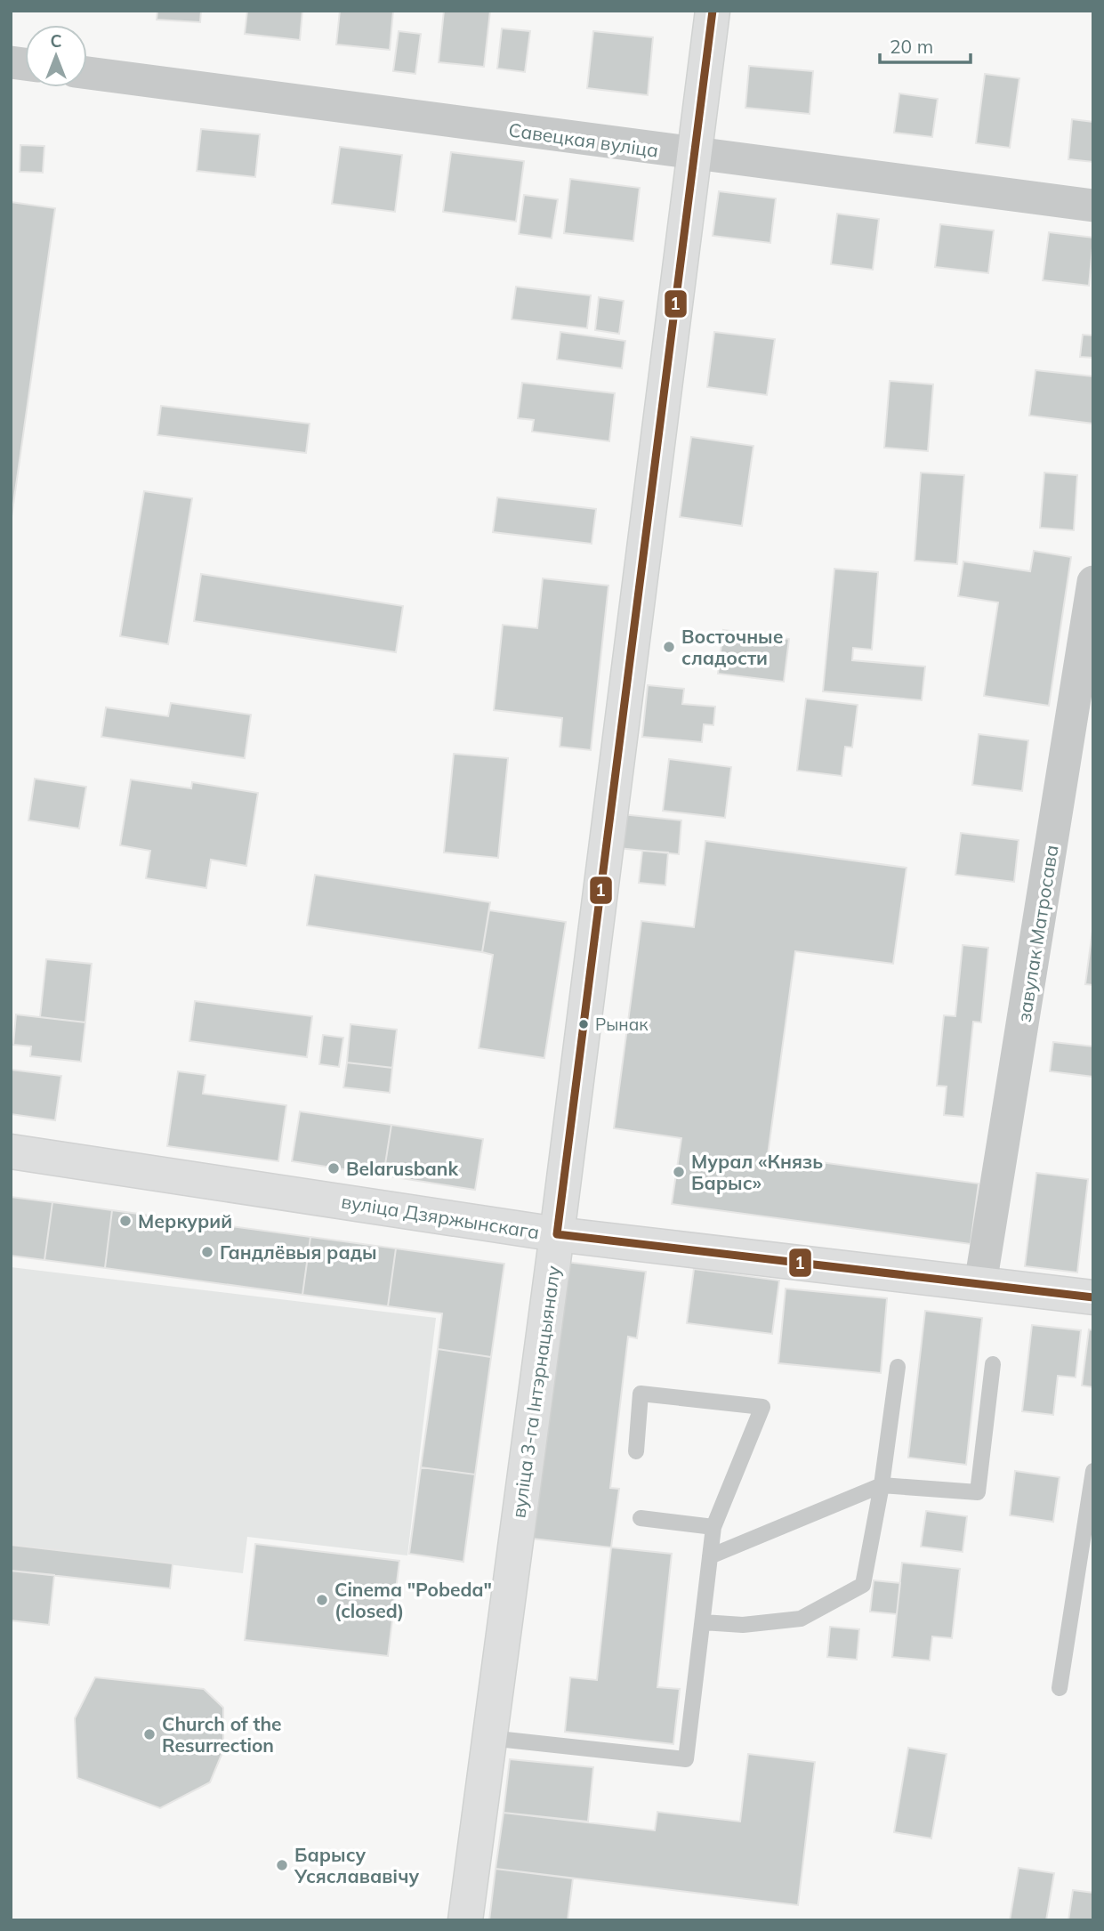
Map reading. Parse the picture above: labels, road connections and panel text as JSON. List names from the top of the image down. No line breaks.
{"streets":{"main road":["вуліца Дзяржынскага","вуліца 3-га Інтэрнацыяналу"],"street":["Савецкая вуліца","завулак Матросава"]},"crossings":[["Савецкая вуліца","вуліца 3-га Інтэрнацыяналу"],["завулак Матросава","вуліца Дзяржынскага"],["вуліца Дзяржынскага","вуліца 3-га Інтэрнацыяналу"]],"places":["Восточные сладости","Рынак","Belarusbank","Мурал «Князь Барыс»","Меркурий","Гандлёвыя рады","Cinema \"Pobeda\" (closed)","Church of the Resurrection","Барысу Усяслававічу"],"lines":["transit line 1"],"scale_bar":"20 m","north":"top"}
